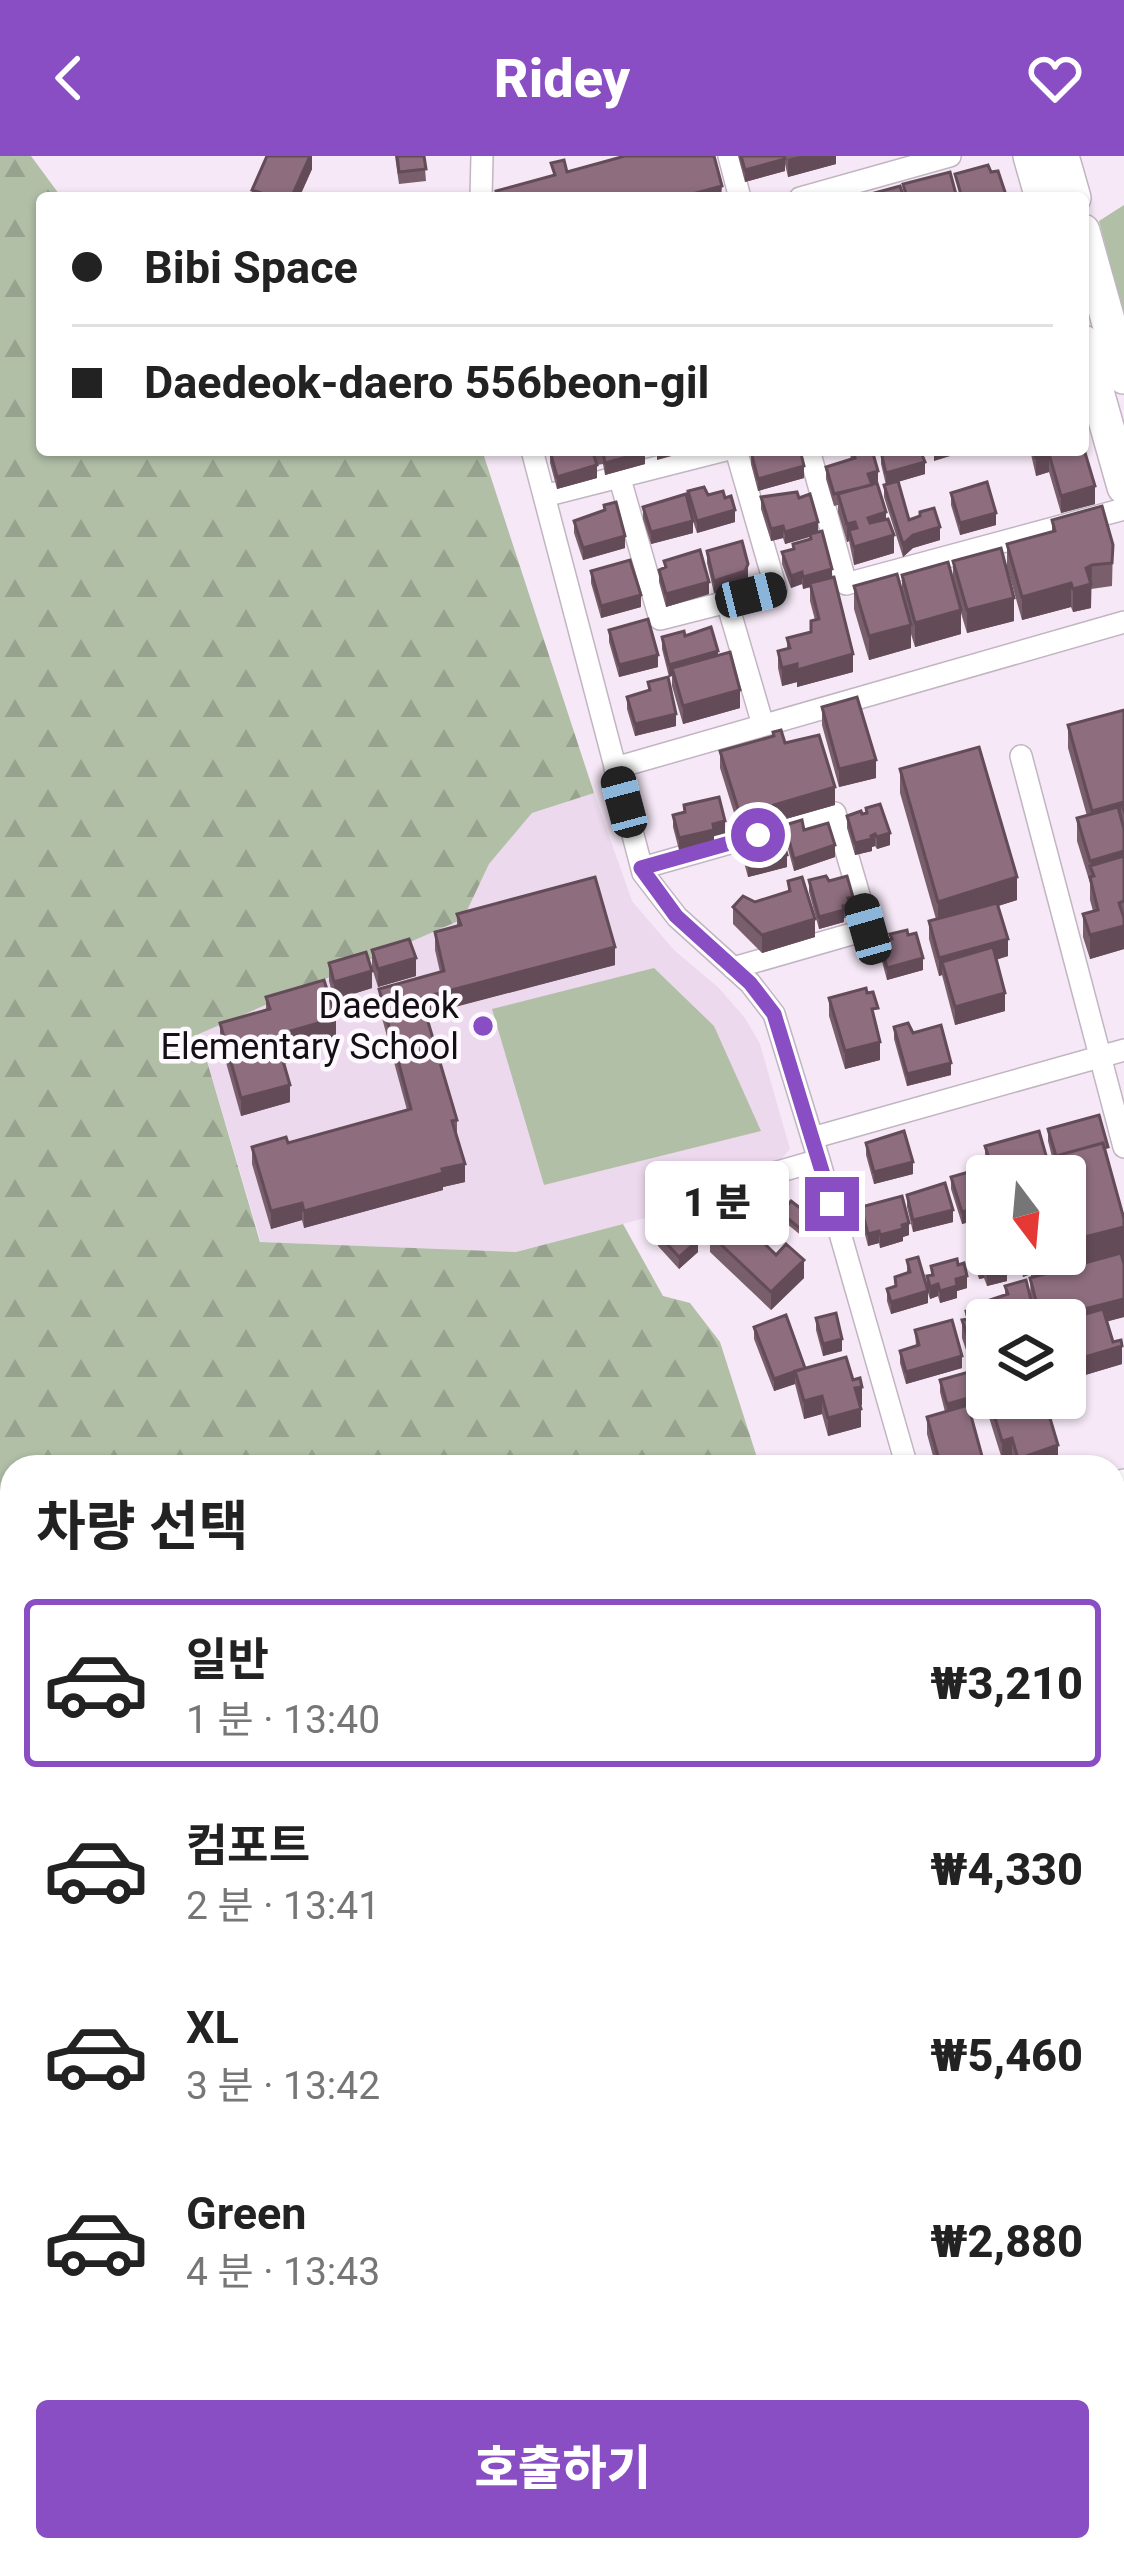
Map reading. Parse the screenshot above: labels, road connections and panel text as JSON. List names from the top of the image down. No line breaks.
{"places":["Daedeok Elementary School"],"north":"bottom","page":{"header":"Ridey","banner":["Bibi Space","Daedeok-daero 556beon-gil"],"bubble":"1 분","heading":"차량 선택","list":[{"name":"일반","note":"1 분 · 13:40","value":"₩3,210"},{"name":"컴포트","note":"2 분 · 13:41","value":"₩4,330"},{"name":"XL","note":"3 분 · 13:42","value":"₩5,460"},{"name":"Green","note":"4 분 · 13:43","value":"₩2,880"}],"buttons":"호출하기"}}
